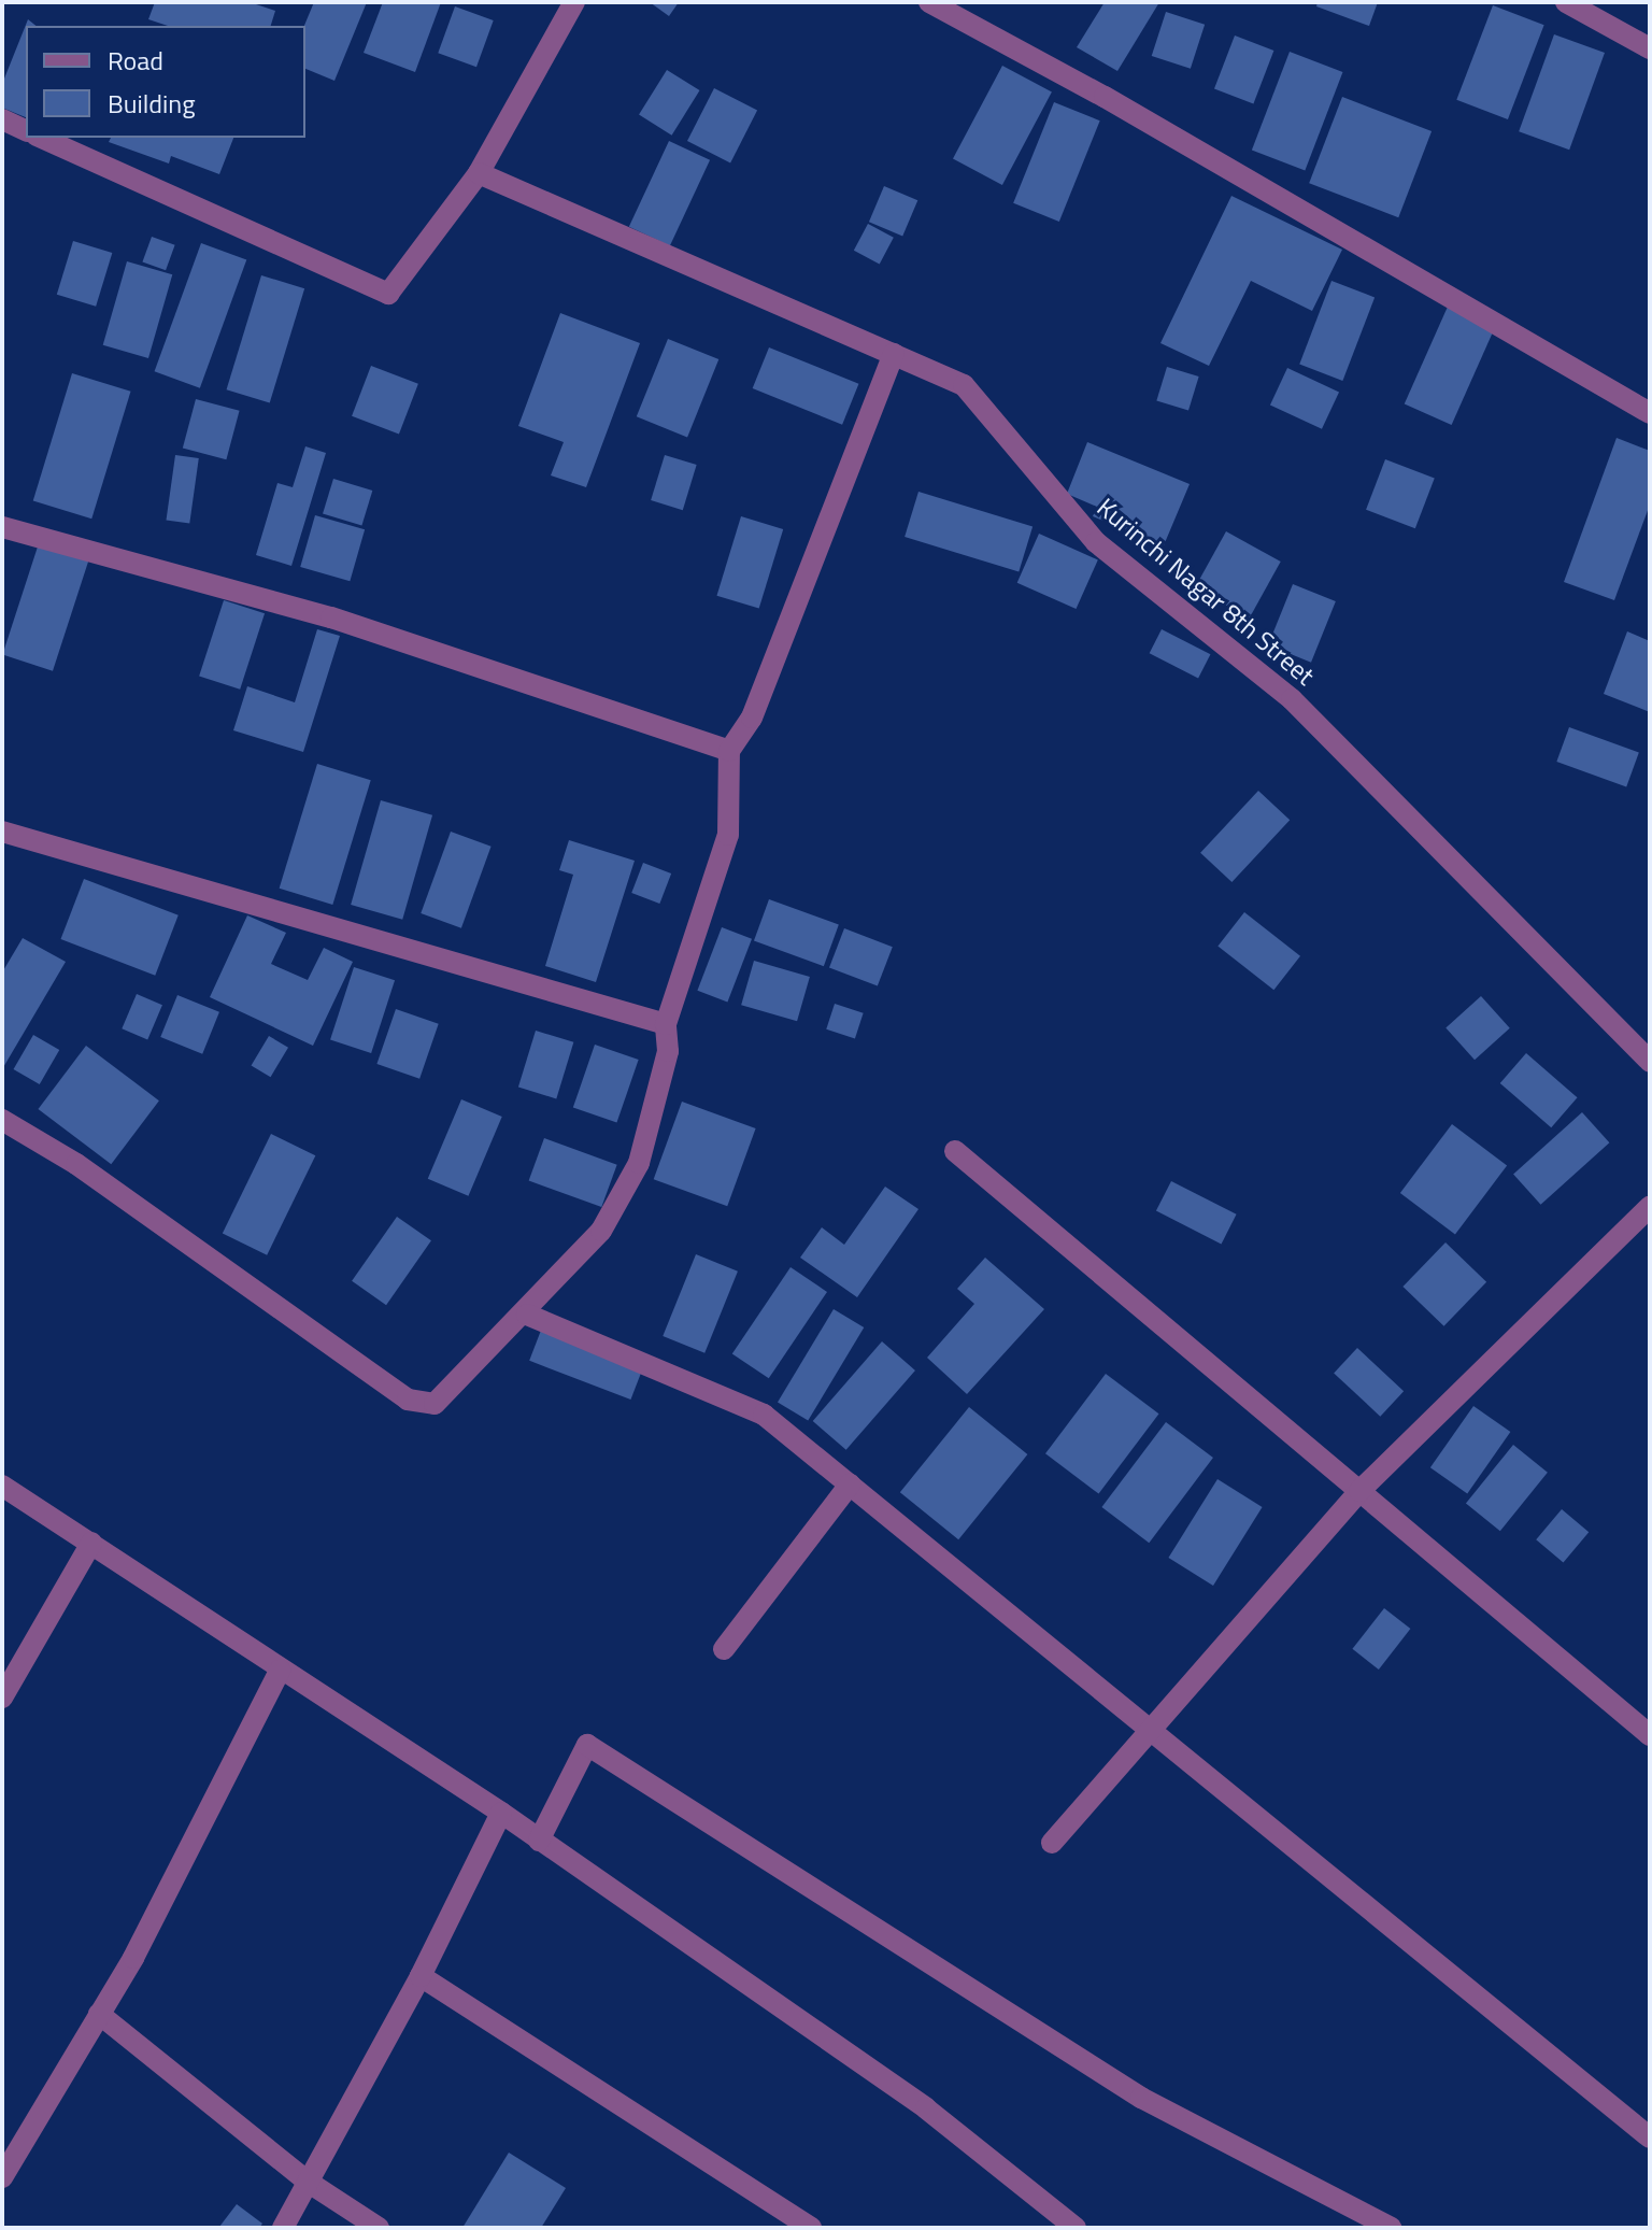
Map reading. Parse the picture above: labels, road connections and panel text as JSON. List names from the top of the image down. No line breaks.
{"streets":{"street":["Kurinchi Nagar 8th Street"]},"legend":["Road","Building"]}
